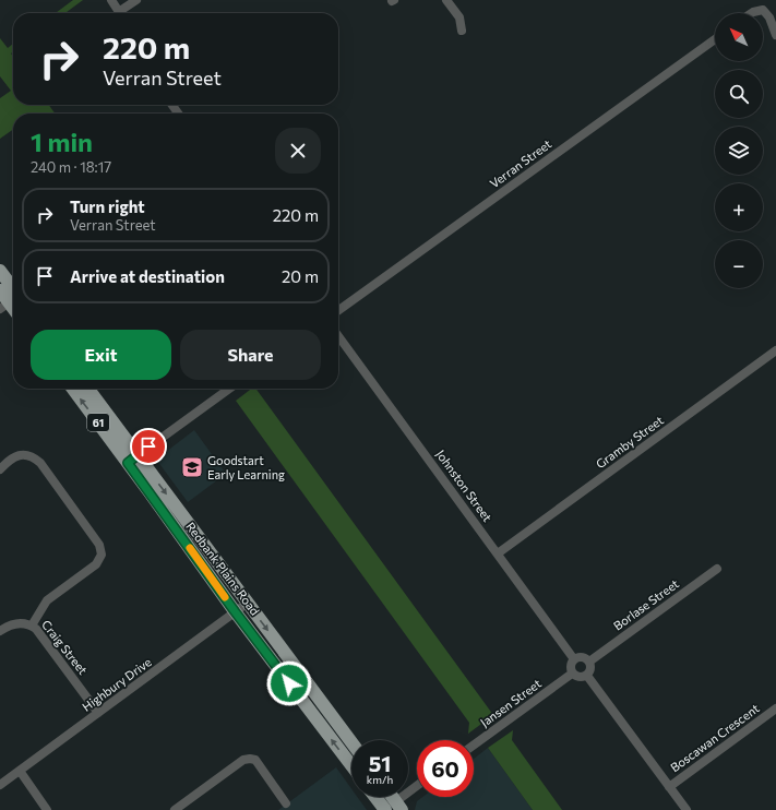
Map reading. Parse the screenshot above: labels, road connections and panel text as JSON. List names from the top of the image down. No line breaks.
{"streets":{"main road":["61","Redbank Plains Road"],"street":["Verran Street","Gramby Street","Johnston Street","Borlase Street","Craig Street","Highbury Drive","Jansen Street","Boscawan Crescent"]},"crossings":[["Gramby Street","Johnston Street"],["Johnston Street","Borlase Street"],["Johnston Street","Jansen Street"],["Redbank Plains Road","Highbury Drive"],["Borlase Street","Jansen Street"],["Craig Street","Highbury Drive"]],"places":{"school or university":["Goodstart Early Learning"]},"north":"top left","page":{"map_buttons":["+","−"],"turn":["220 m","Verran Street"],"heading":["1 min","240 m · 18:17"],"list":[{"name":"Turn right","note":"Verran Street","value":"220 m"},{"name":"Arrive at destination","value":"20 m"}],"buttons":["Exit","Share"],"speed":"51 km/h","limit":"60"}}
